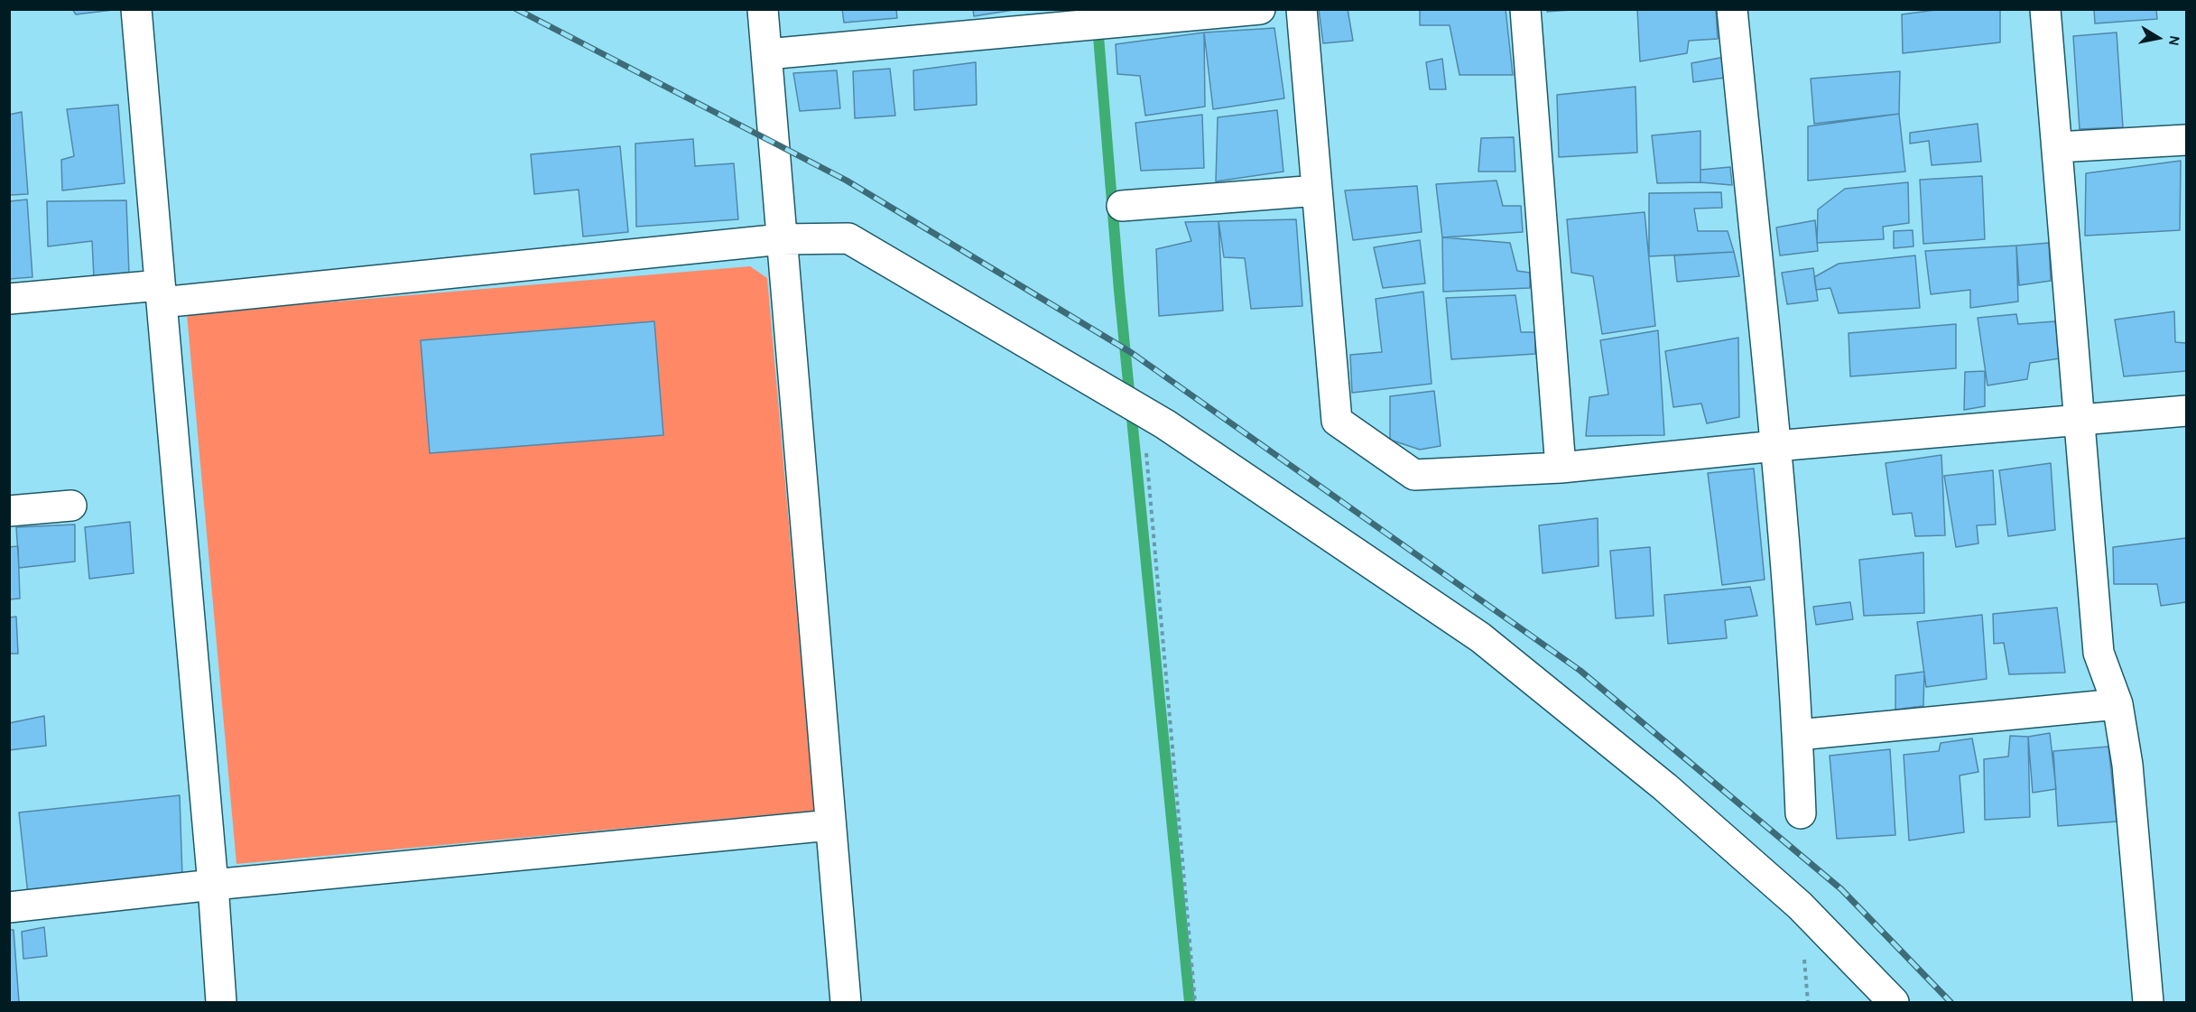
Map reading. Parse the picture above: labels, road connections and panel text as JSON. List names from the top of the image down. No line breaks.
{"north":"right"}
